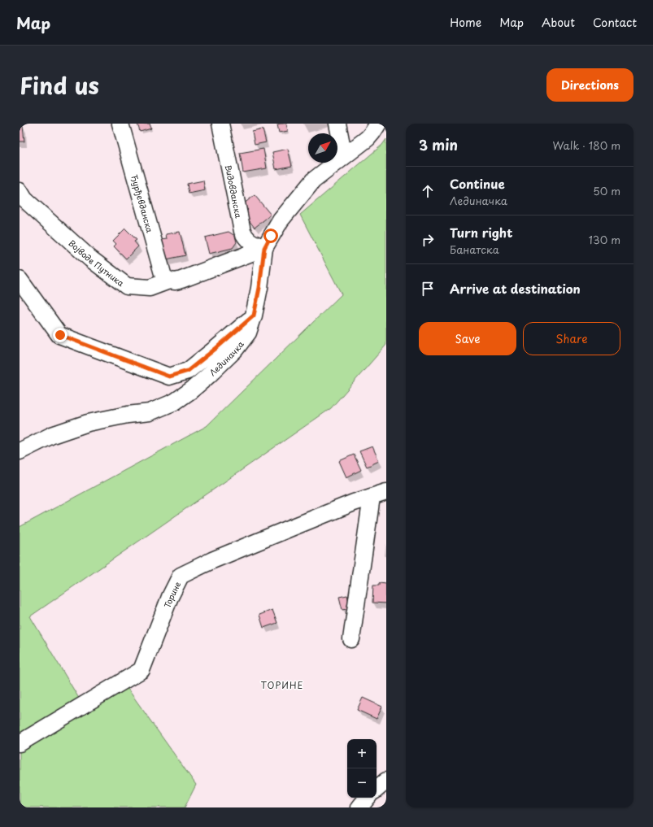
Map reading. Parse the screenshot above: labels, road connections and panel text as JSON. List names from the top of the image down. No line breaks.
{"streets":{"street":["Видовданска","Ђурђевданска","Војводе Путника","Лединачка","Торине"]},"crossings":[["Видовданска","Војводе Путника"],["Видовданска","Лединачка"],["Ђурђевданска","Војводе Путника"],["Војводе Путника","Лединачка"]],"districts":["ТОРИНЕ"],"north":"top right","page":{"header":"Map","nav":["Home","Map","About","Contact"],"title":"Find us","buttons":["Directions",["Save","Share"]],"heading":["3 min","Walk · 180 m"],"list":[["Continue","Лединачка","50 m"],["Turn right","Банатска","130 m"],"Arrive at destination"],"map_buttons":["+","−"]}}
